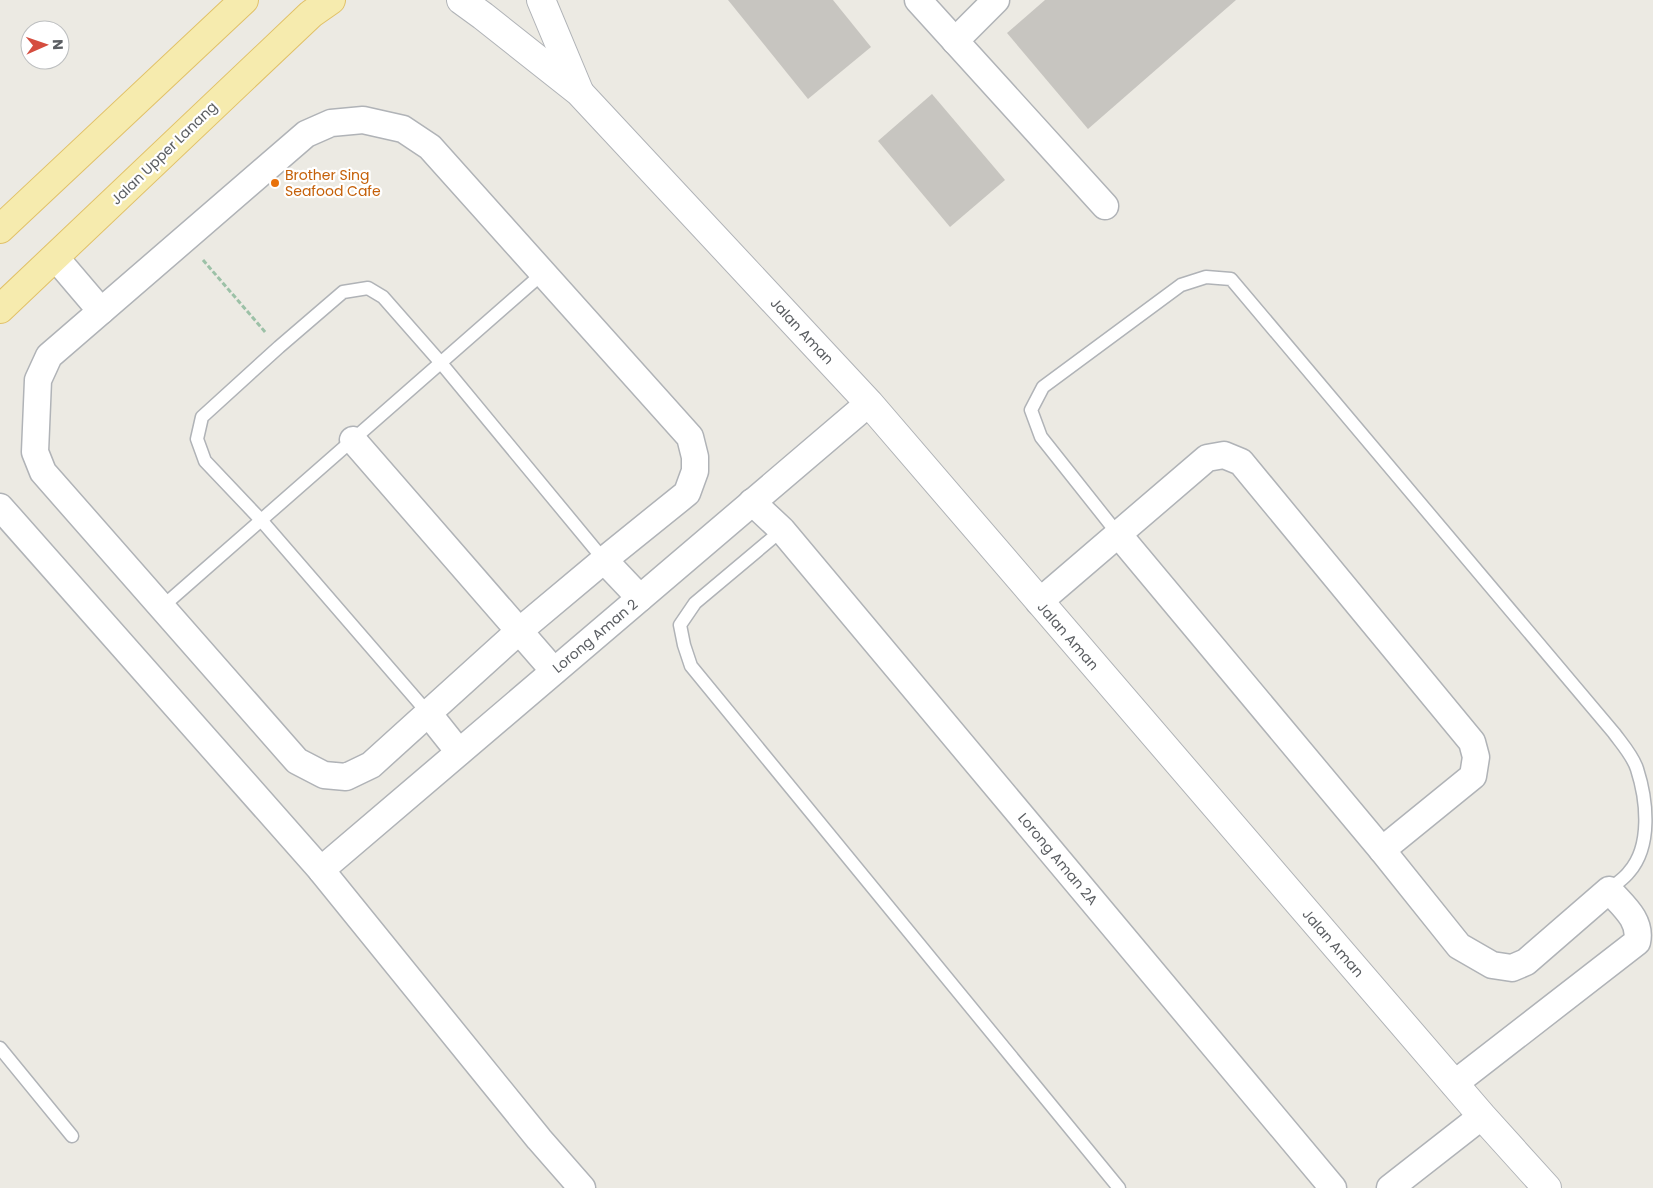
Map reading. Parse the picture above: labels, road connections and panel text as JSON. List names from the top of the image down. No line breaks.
{"streets":{"main road":["Jalan Upper Lanang"],"street":["Jalan Aman","Lorong Aman 2","Lorong Aman 2A"]},"crossings":[["Jalan Aman","Lorong Aman 2"],["Lorong Aman 2","Lorong Aman 2A"]],"places":["Brother Sing Seafood Cafe"],"north":"right"}
